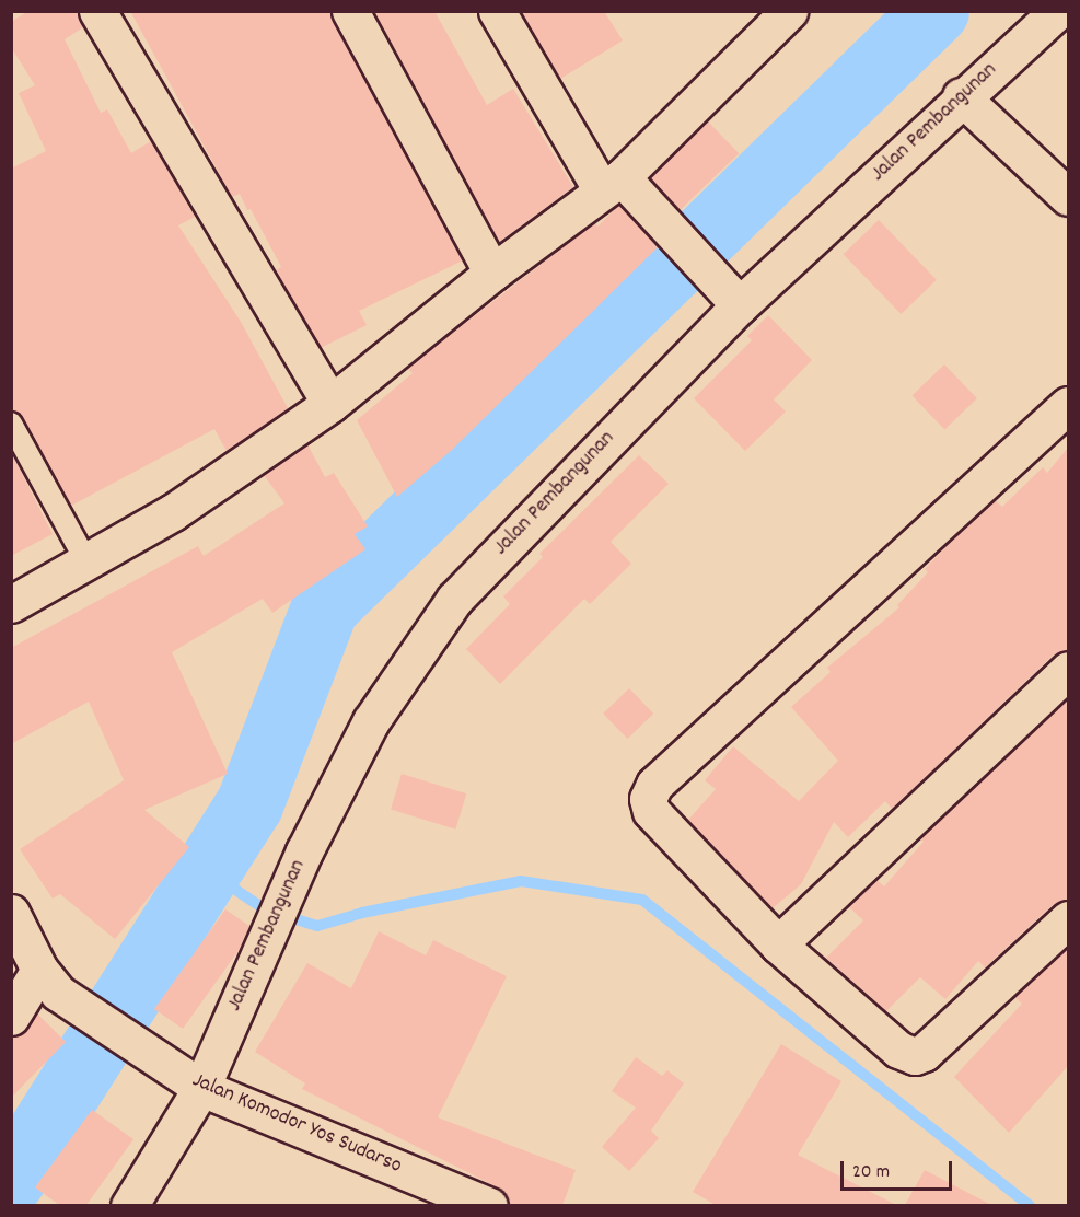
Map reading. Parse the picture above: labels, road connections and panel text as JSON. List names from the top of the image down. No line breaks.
{"streets":{"street":["Jalan Pembangunan","Jalan Komodor Yos Sudarso"]},"crossings":[["Jalan Pembangunan","Jalan Komodor Yos Sudarso"]],"scale_bar":"20 m"}
